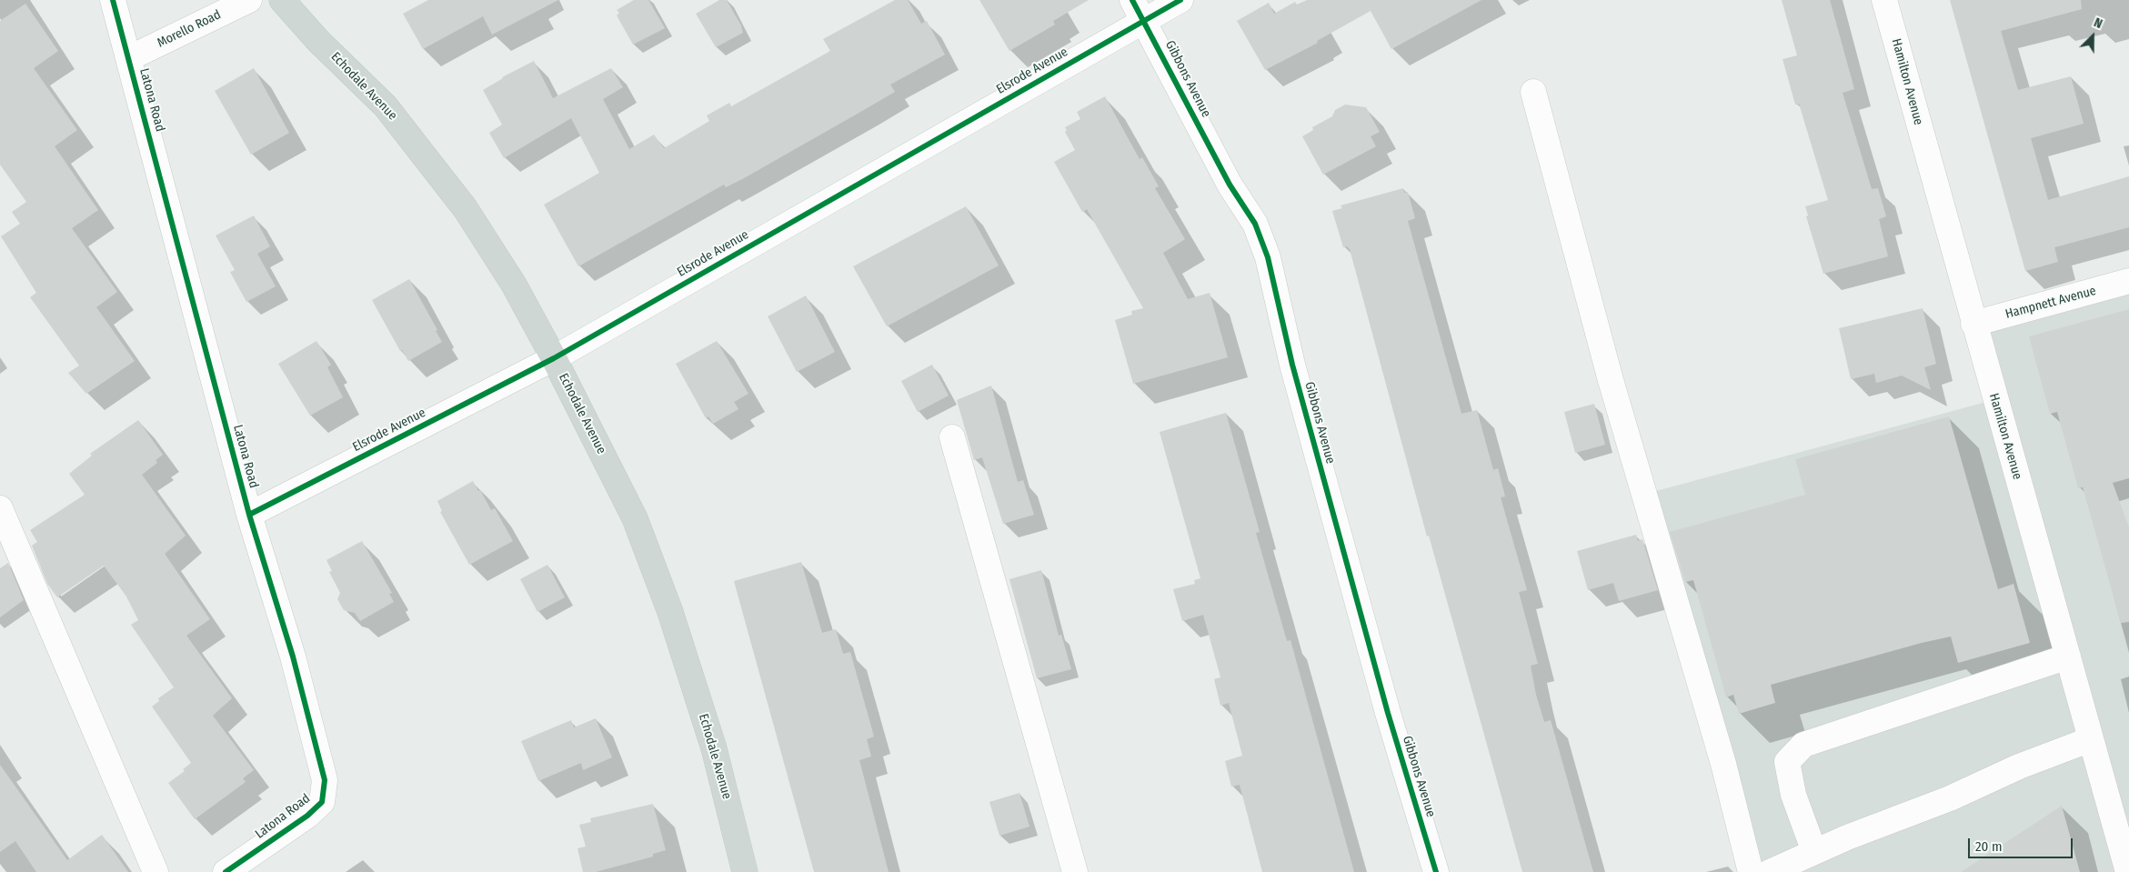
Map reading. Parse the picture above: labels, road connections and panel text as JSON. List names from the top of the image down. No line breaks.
{"streets":{"main road":["Echodale Avenue"],"street":["Morello Road","Elsrode Avenue","Gibbons Avenue","Hamilton Avenue","Latona Road","Hampnett Avenue"]},"crossings":[["Morello Road","Latona Road"],["Elsrode Avenue","Gibbons Avenue"],["Elsrode Avenue","Echodale Avenue"],["Elsrode Avenue","Latona Road"],["Hamilton Avenue","Hampnett Avenue"]],"scale_bar":"20 m","north":"top right"}
